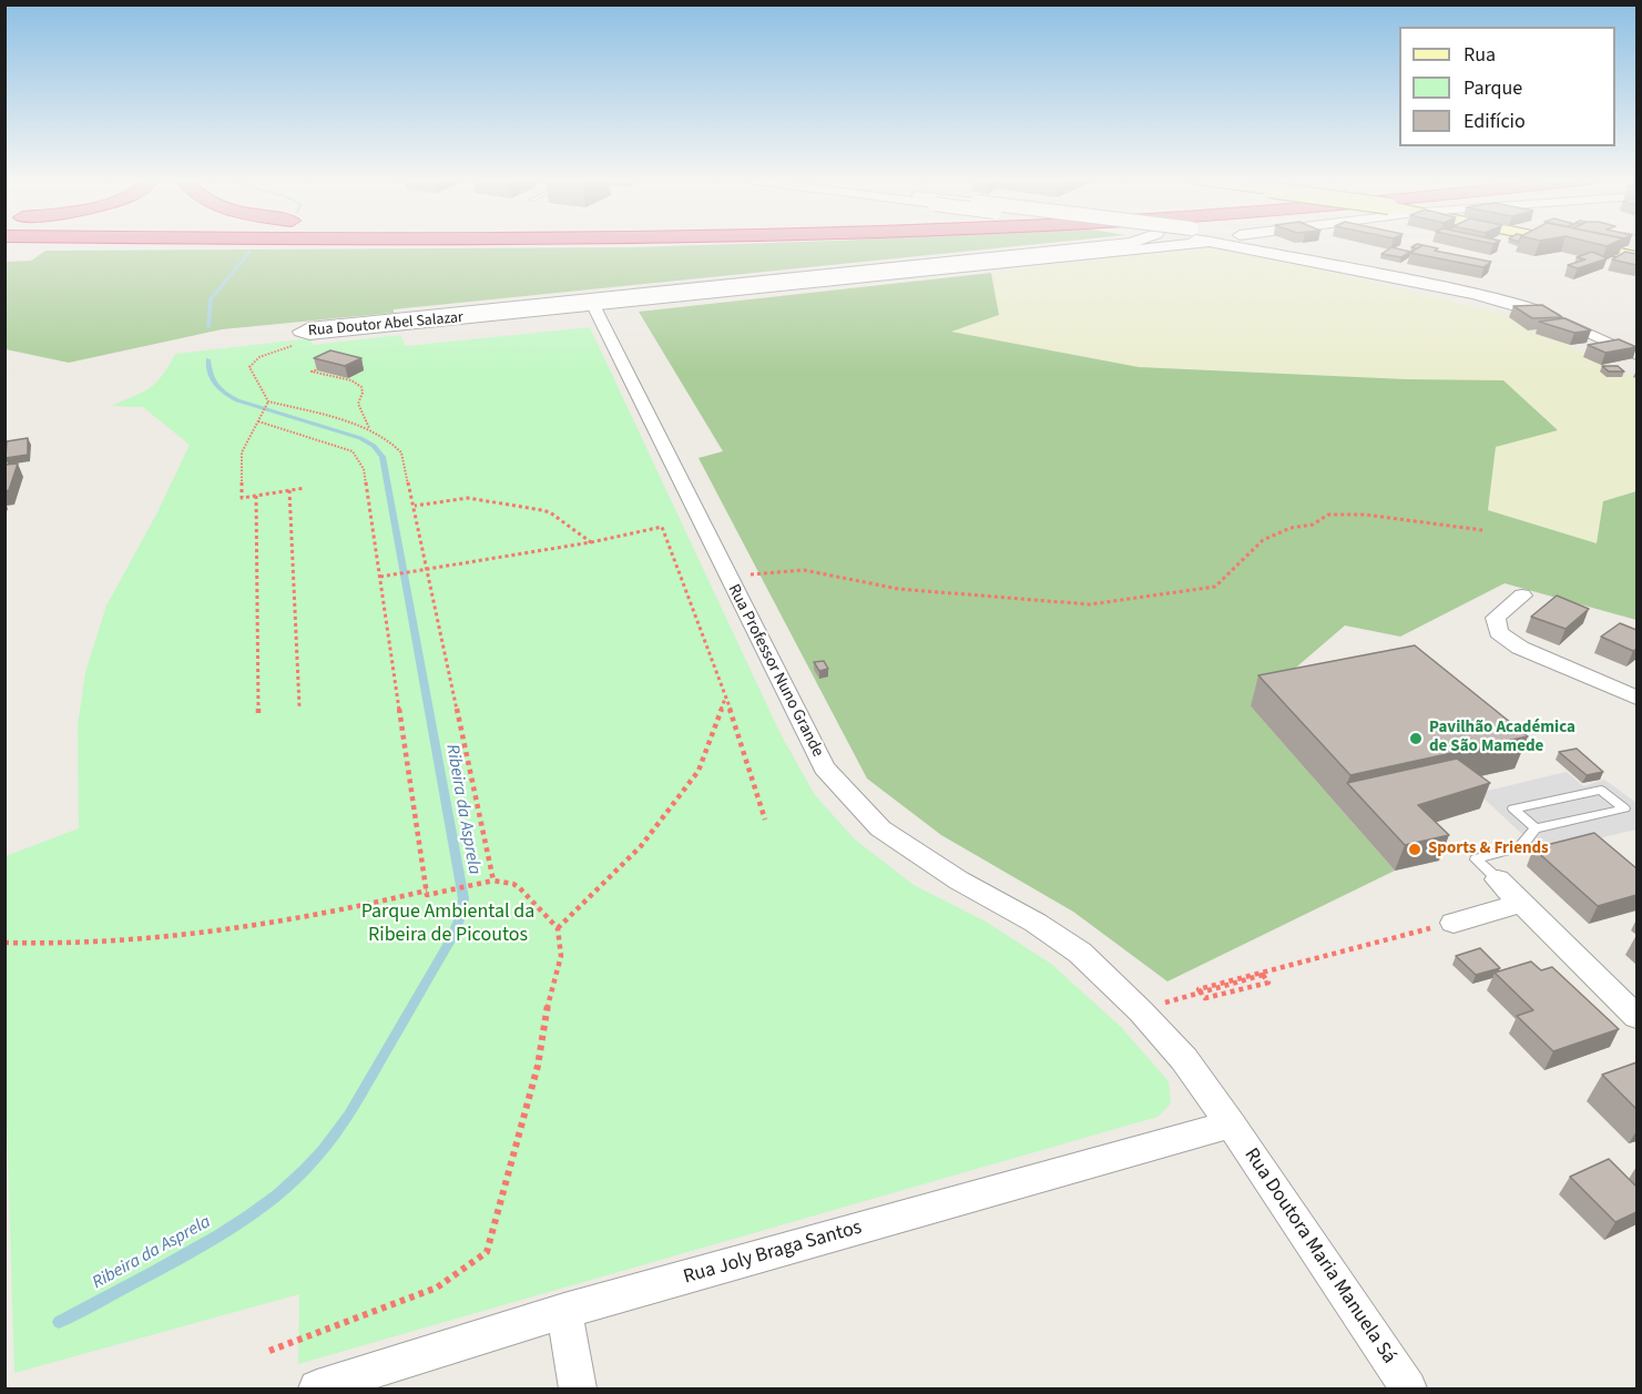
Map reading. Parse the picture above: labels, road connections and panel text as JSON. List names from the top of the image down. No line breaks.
{"streets":{"street":["Rua Doutor Abel Salazar","Rua Professor Nuno Grande","Rua Joly Braga Santos","Rua Doutora Maria Manuela Sá"]},"crossings":[["Rua Doutor Abel Salazar","Rua Professor Nuno Grande"],["Rua Professor Nuno Grande","Rua Joly Braga Santos"],["Rua Professor Nuno Grande","Rua Doutora Maria Manuela Sá"],["Rua Joly Braga Santos","Rua Doutora Maria Manuela Sá"]],"water":["Ribeira da Asprela"],"parks":["Parque Ambiental da Ribeira de Picoutos"],"places":["Pavilhão Académica de São Mamede","Sports & Friends"],"legend":["Rua","Parque","Edifício"]}
